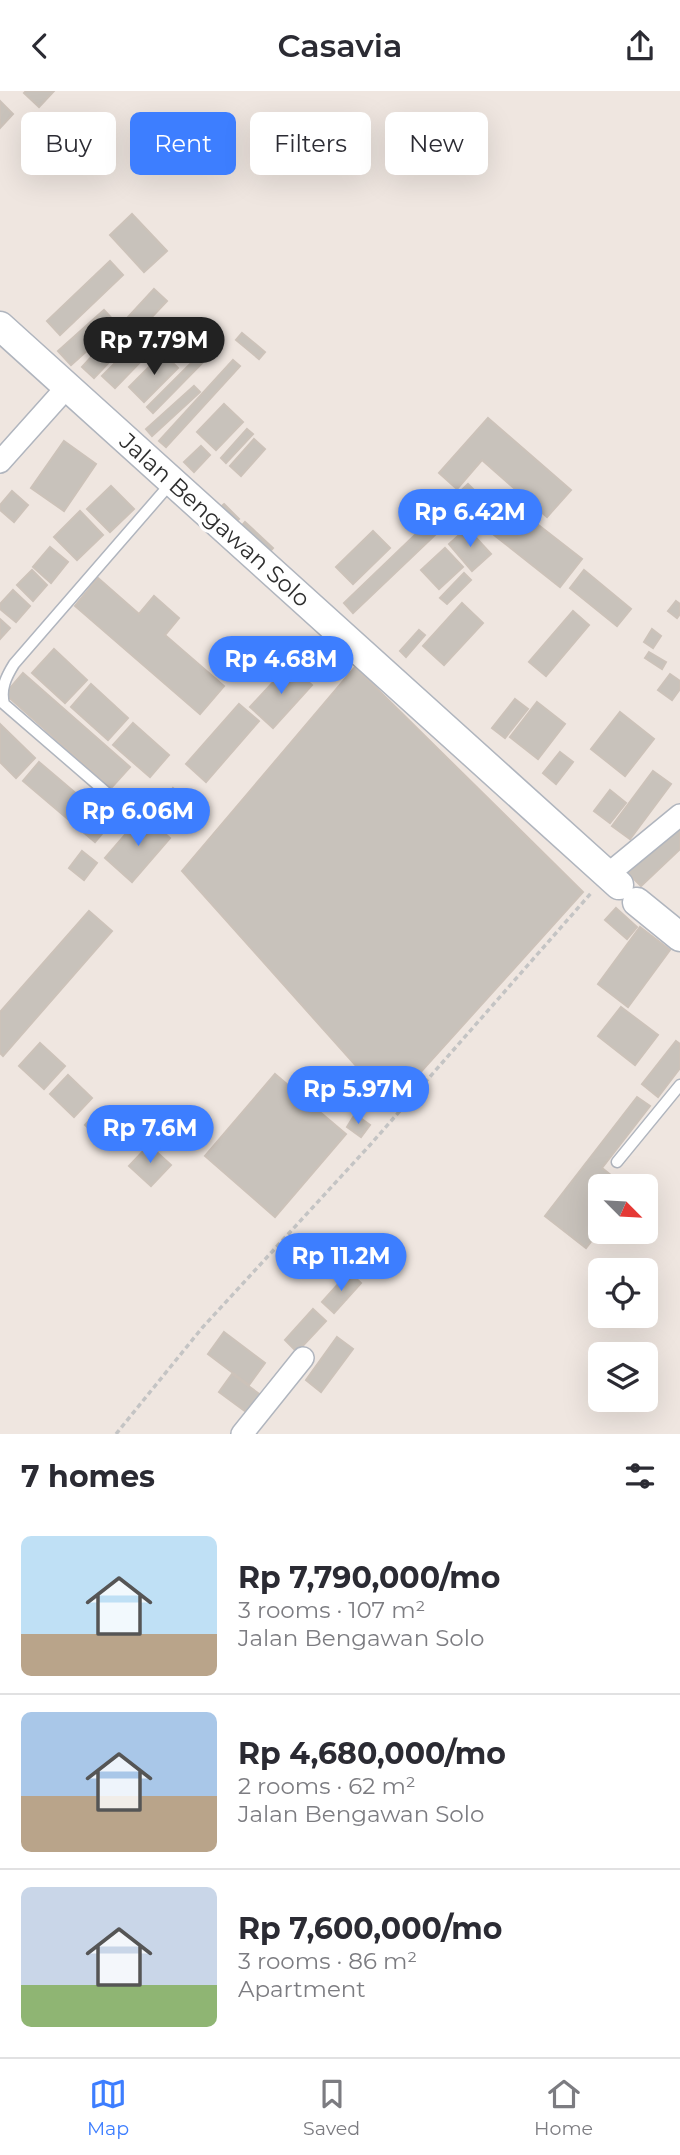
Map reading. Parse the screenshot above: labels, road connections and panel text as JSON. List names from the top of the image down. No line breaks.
{"streets":{"main road":["Jalan Bengawan Solo"]},"north":"bottom right","page":{"header":"Casavia","chip":["Buy","Rent","Filters","New"],"price":["Rp 7.79M","Rp 6.42M","Rp 4.68M","Rp 6.06M","Rp 5.97M","Rp 7.6M","Rp 11.2M"],"heading":"7 homes","list":[{"name":"Rp 7,790,000/mo","note":"3 rooms · 107 m² · Jalan Bengawan Solo"},{"name":"Rp 4,680,000/mo","note":"2 rooms · 62 m² · Jalan Bengawan Solo"},{"name":"Rp 7,600,000/mo","note":"3 rooms · 86 m² · Apartment"}],"tabs":["Map","Saved","Home"]}}
